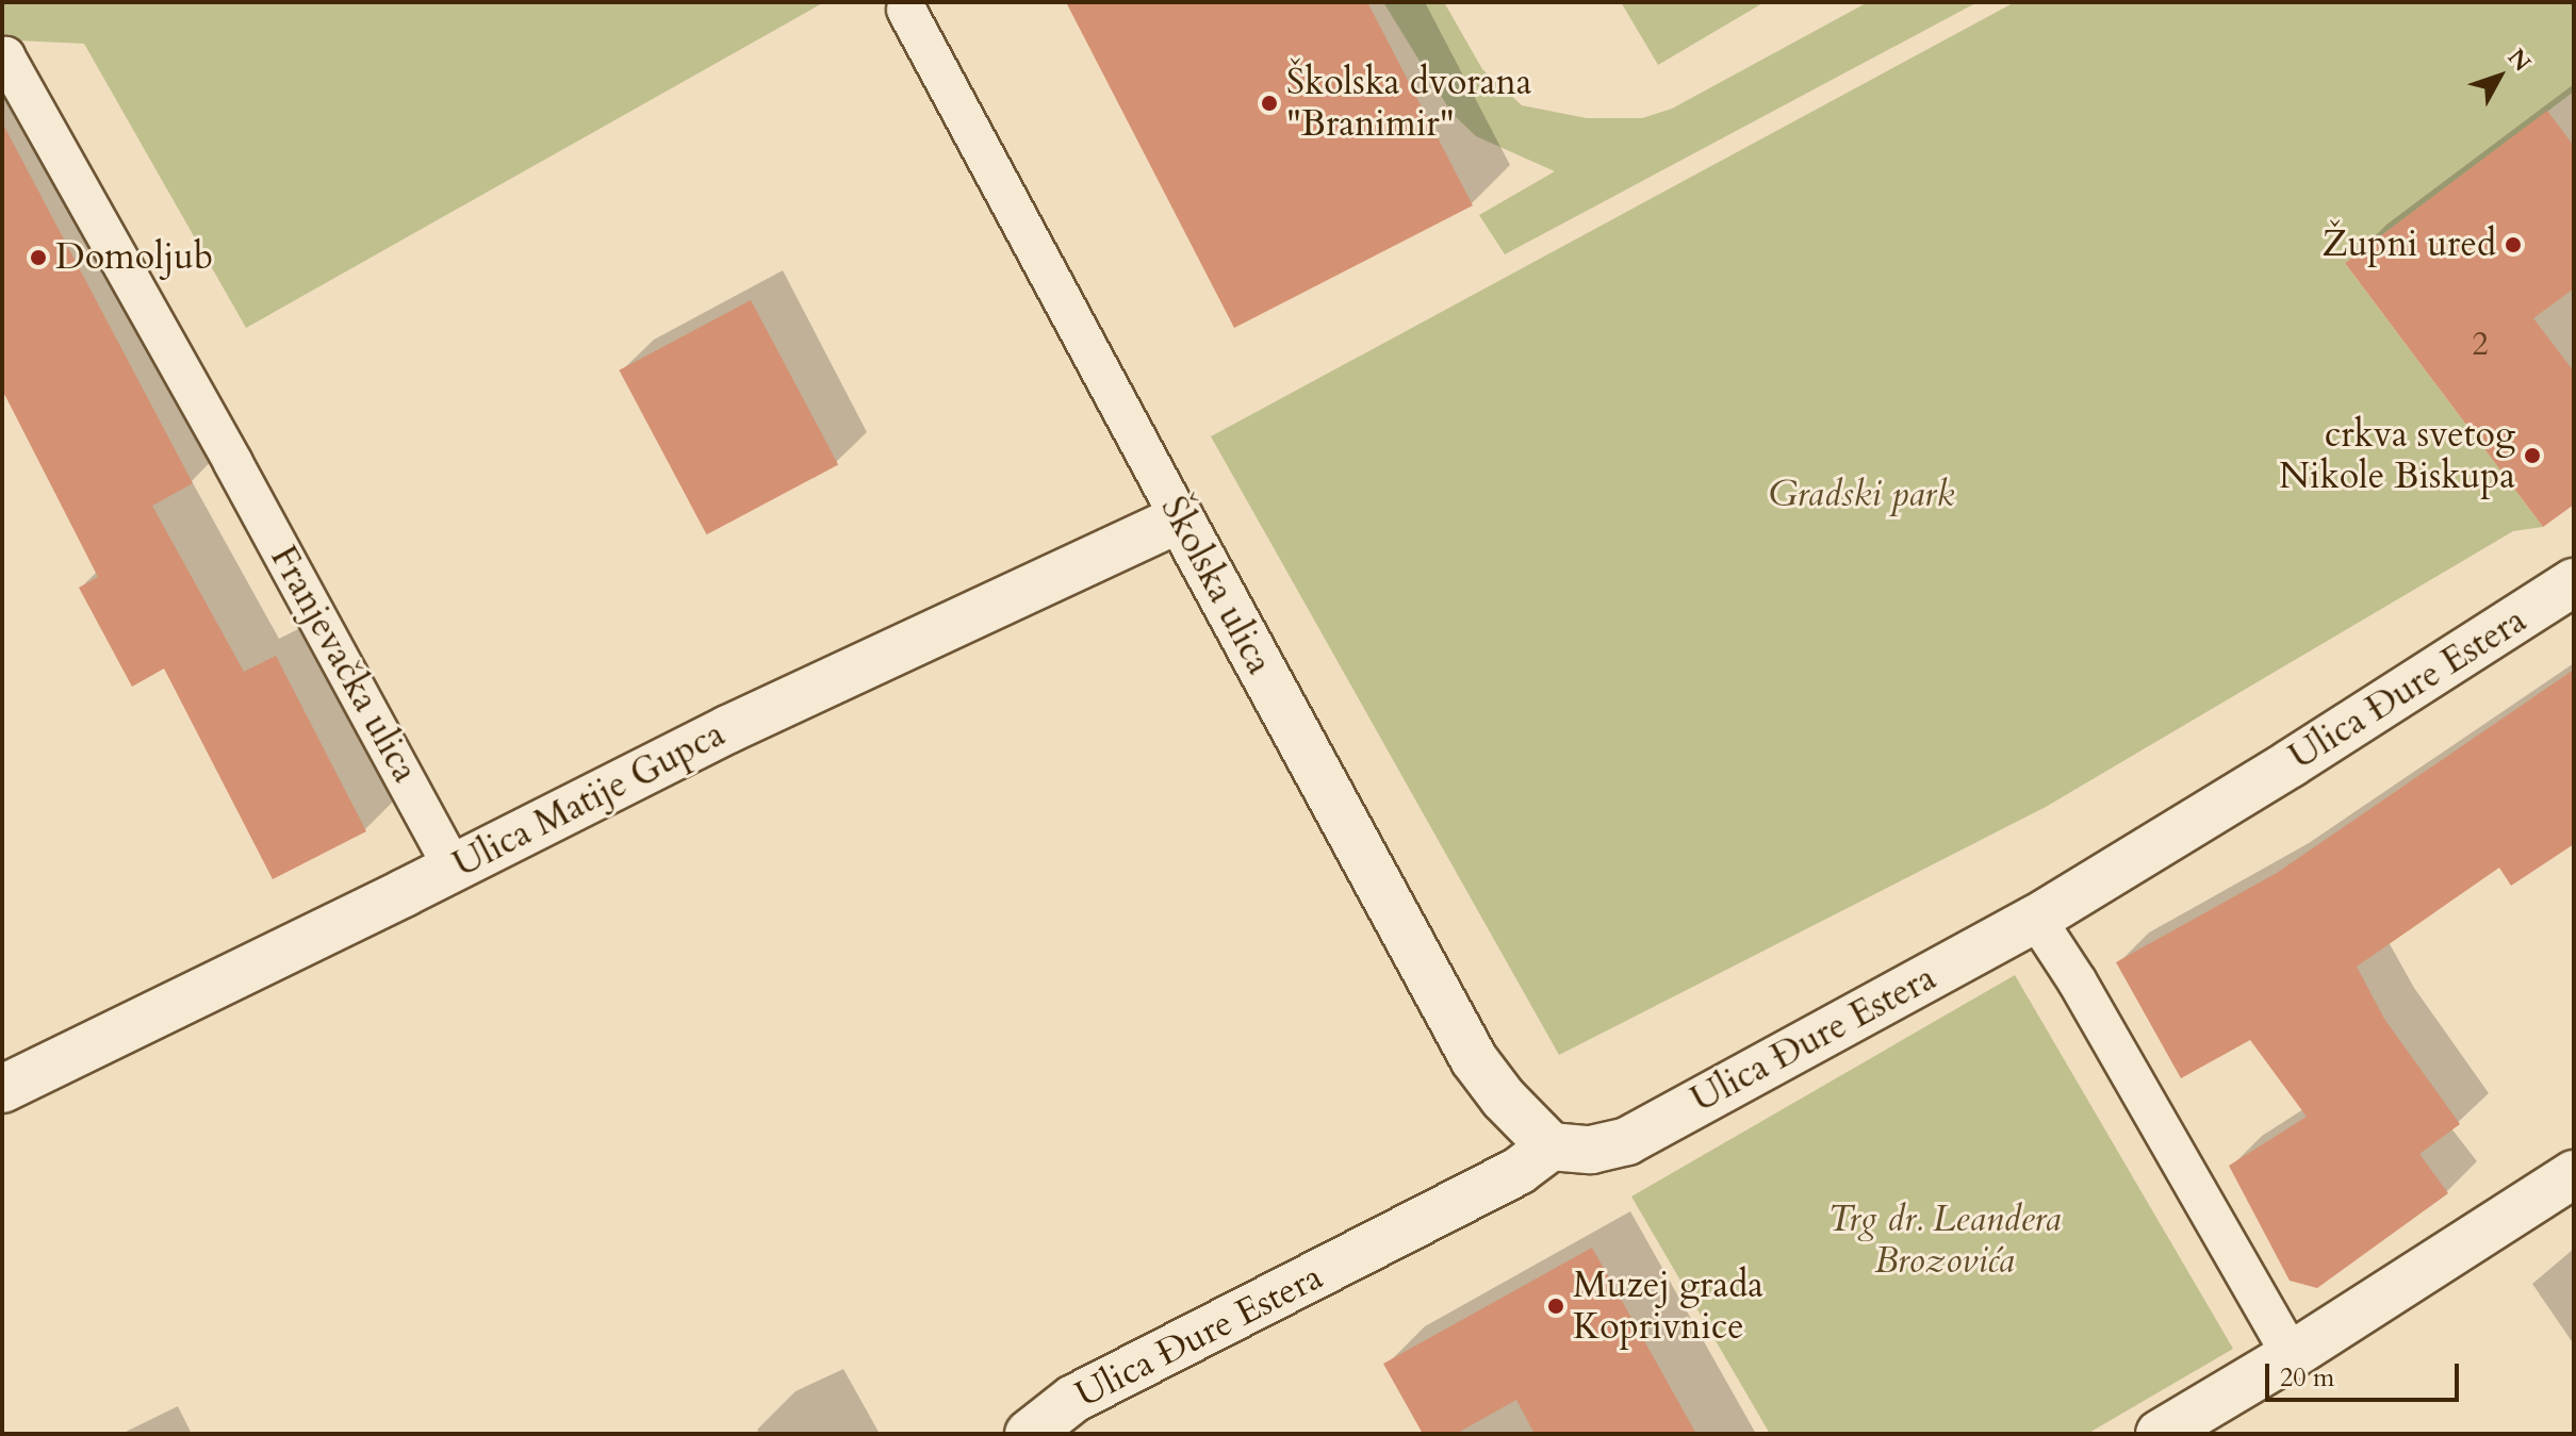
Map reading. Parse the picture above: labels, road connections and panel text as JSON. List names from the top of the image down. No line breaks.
{"streets":{"street":["Školska ulica","Ulica Đure Estera","Ulica Matije Gupca"],"lane":["Franjevačka ulica"]},"crossings":[["Školska ulica","Ulica Đure Estera"],["Školska ulica","Ulica Matije Gupca"],["Franjevačka ulica","Ulica Matije Gupca"]],"parks":["Gradski park","Trg dr. Leandera Brozovića"],"places":["Školska dvorana \"Branimir\"","Župni ured","Domoljub","crkva svetog Nikole Biskupa","Muzej grada Koprivnice"],"house_numbers":["2"],"scale_bar":"20 m","north":"top right"}
